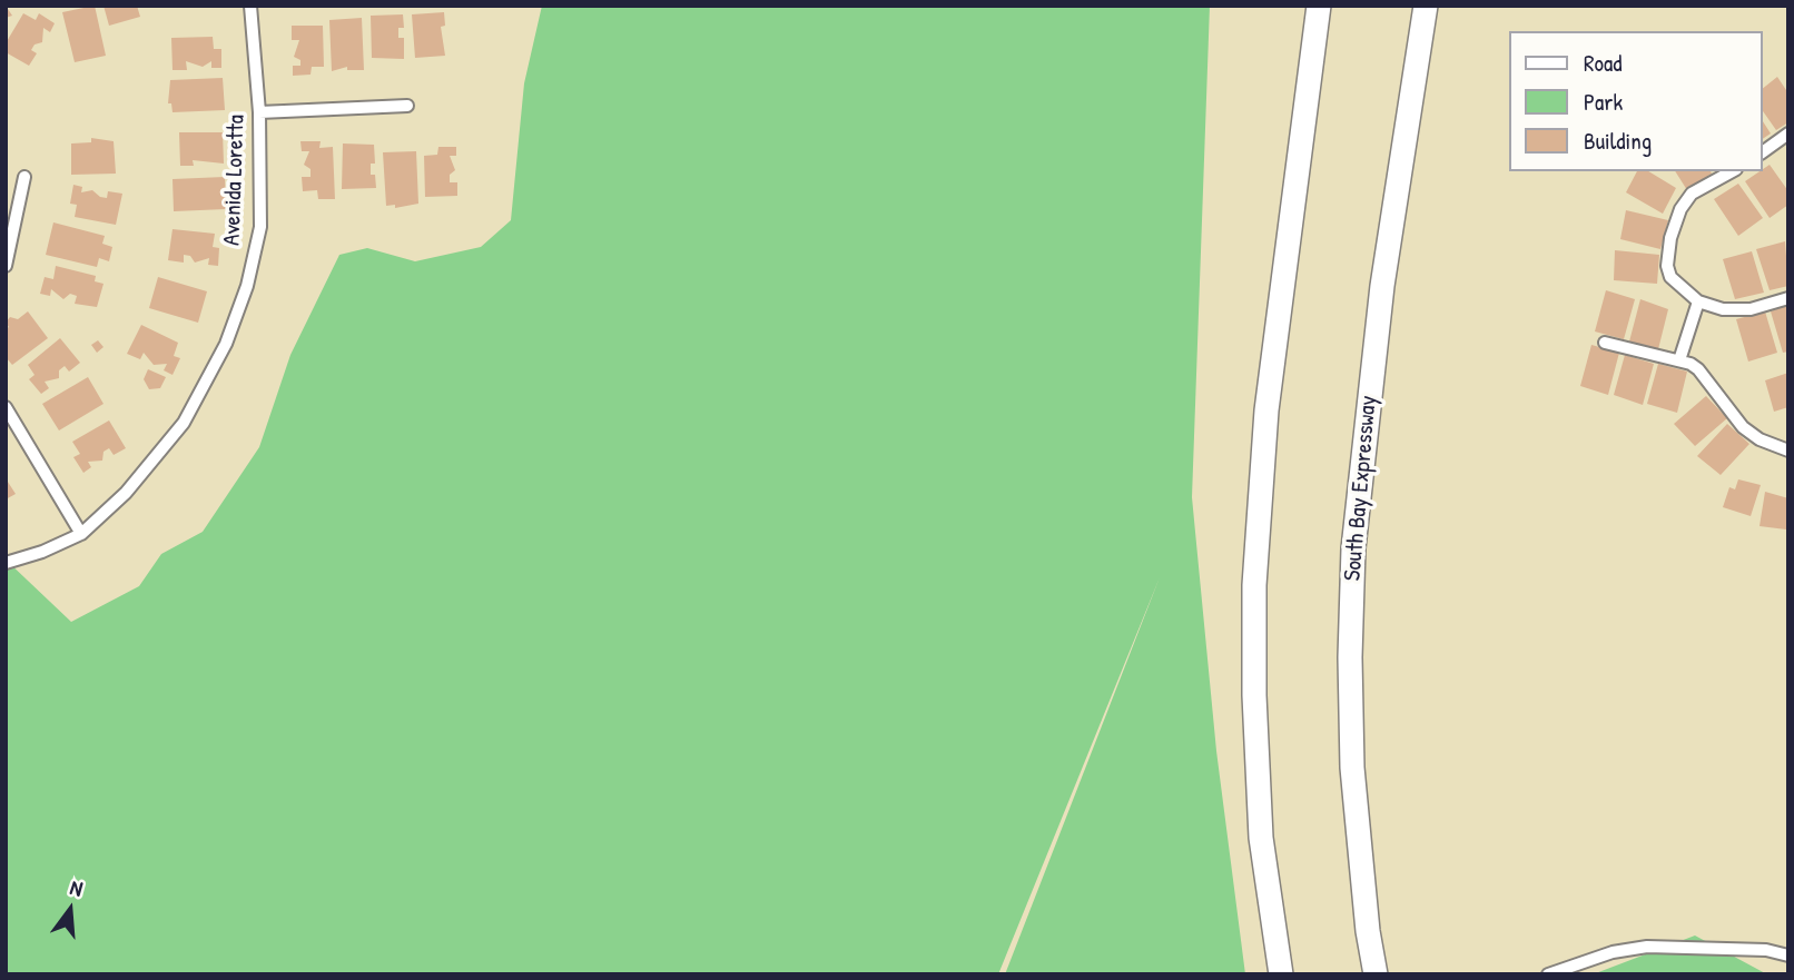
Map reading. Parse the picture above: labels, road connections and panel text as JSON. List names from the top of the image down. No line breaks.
{"streets":{"highway":["South Bay Expressway"],"street":["Avenida Loretta"]},"legend":["Road","Park","Building"],"north":"top"}
